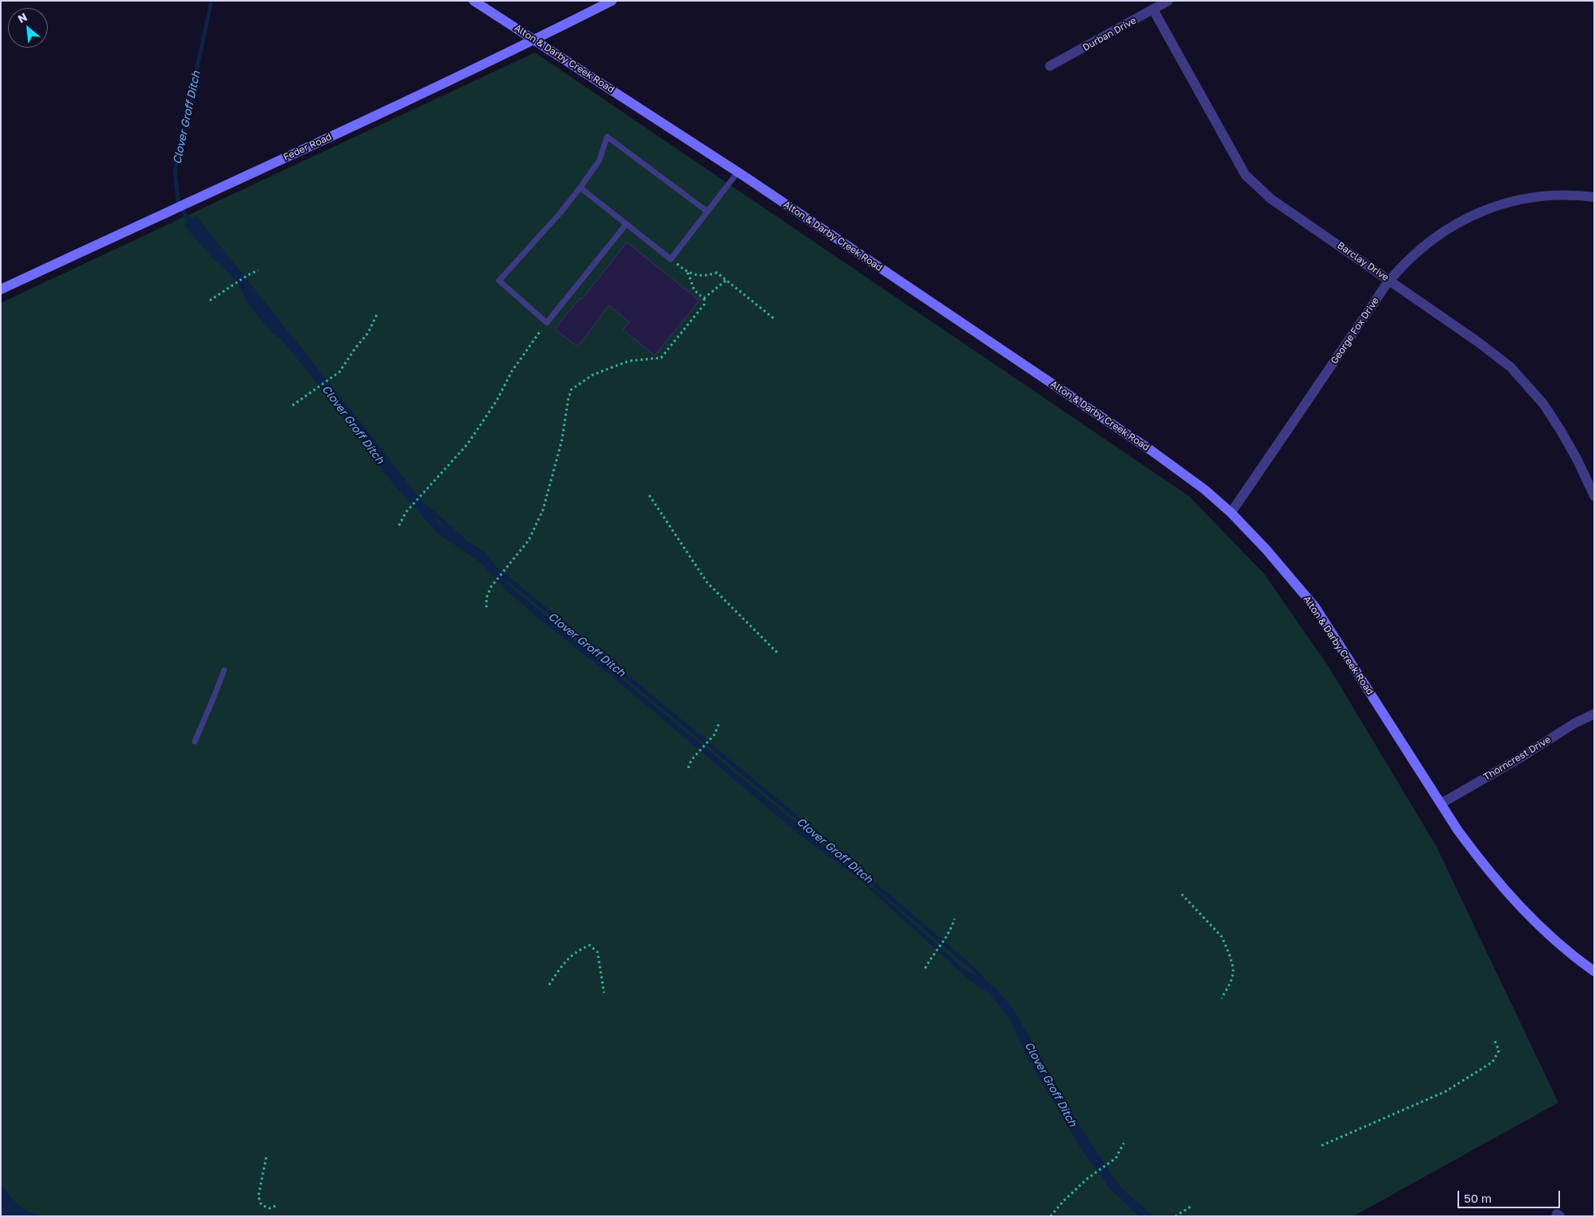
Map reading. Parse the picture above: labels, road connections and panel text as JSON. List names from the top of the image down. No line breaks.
{"streets":{"street":["Durban Drive","Alton & Darby Creek Road","Feder Road","Barclay Drive","George Fox Drive","Thorncrest Drive"]},"crossings":[["Durban Drive","Barclay Drive"],["Alton & Darby Creek Road","Feder Road"],["Alton & Darby Creek Road","George Fox Drive"],["Alton & Darby Creek Road","Thorncrest Drive"],["Barclay Drive","George Fox Drive"]],"water":["Clover Groff Ditch"],"scale_bar":"50 m","north":"top left"}
